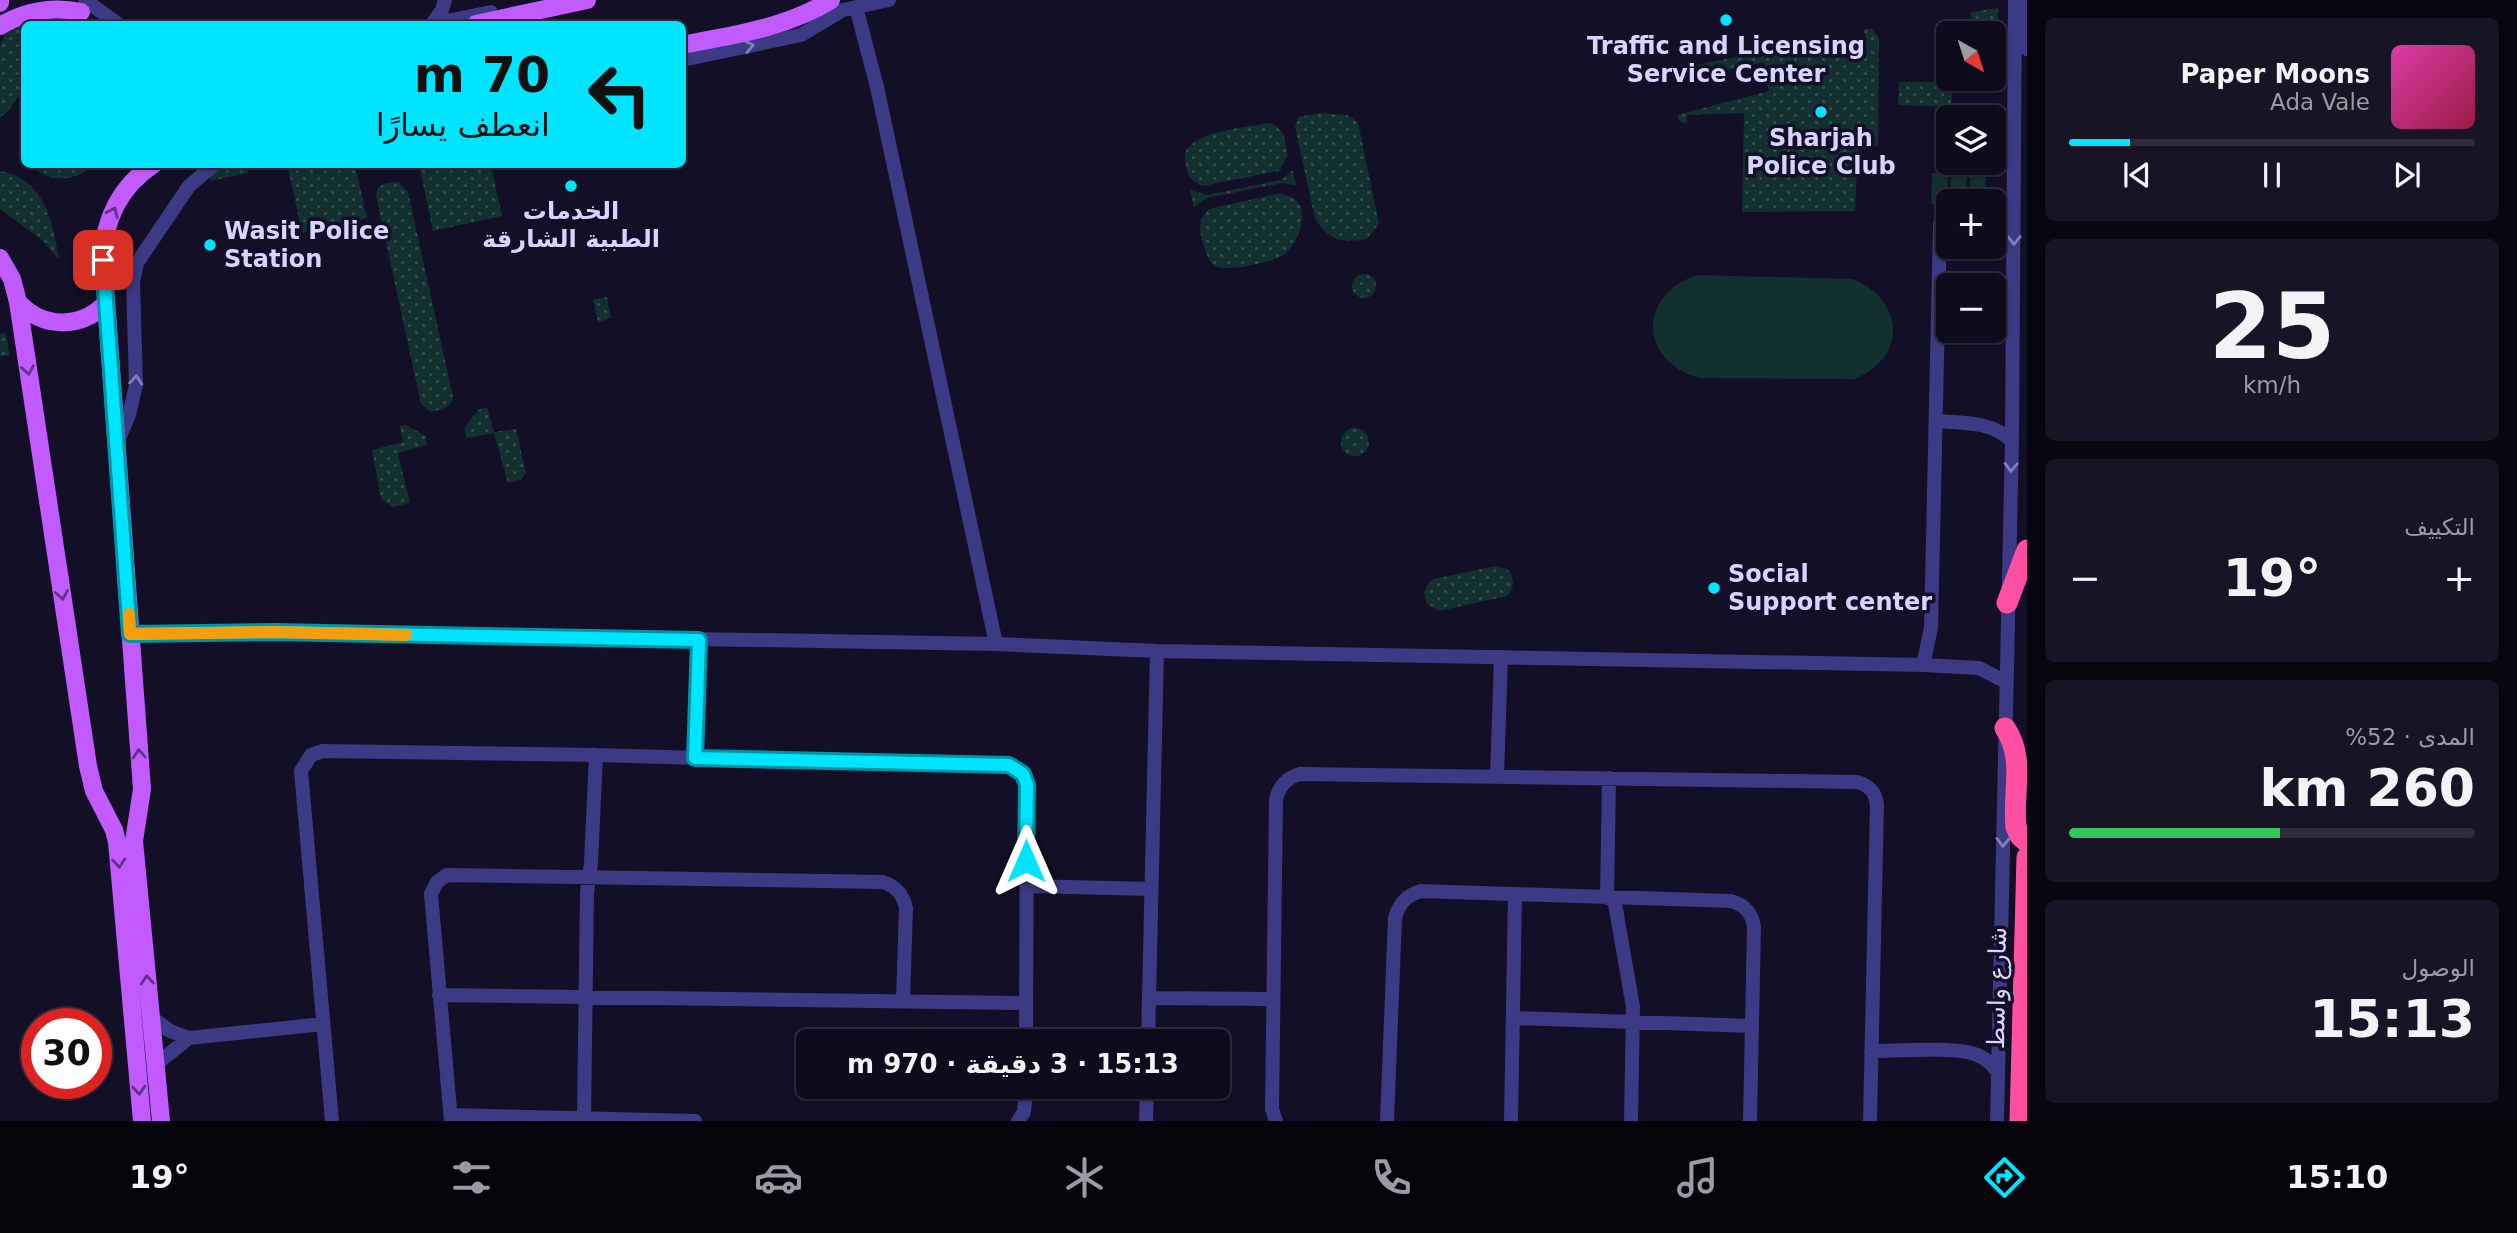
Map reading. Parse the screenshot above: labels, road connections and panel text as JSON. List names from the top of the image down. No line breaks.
{"streets":{"highway":["شارع واسط"]},"places":["Traffic and Licensing Service Center","Sharjah Police Club","الخدمات الطبية الشارقة","Wasit Police Station","Social Support center"],"north":"bottom right","page":{"map_buttons":["+","−"],"turn":["70 m","انعطف يسارًا"],"song":["Paper Moons","Ada Vale"],"tile":[["25","km/h"],"التكييف",["المدى · 52%","260 km"],["الوصول","15:13"]],"heat":["−","19°","+"],"limit":"30","trip":"15:13 · 3 دقيقة · 970 m","tabs":["15:10","19°"]}}
